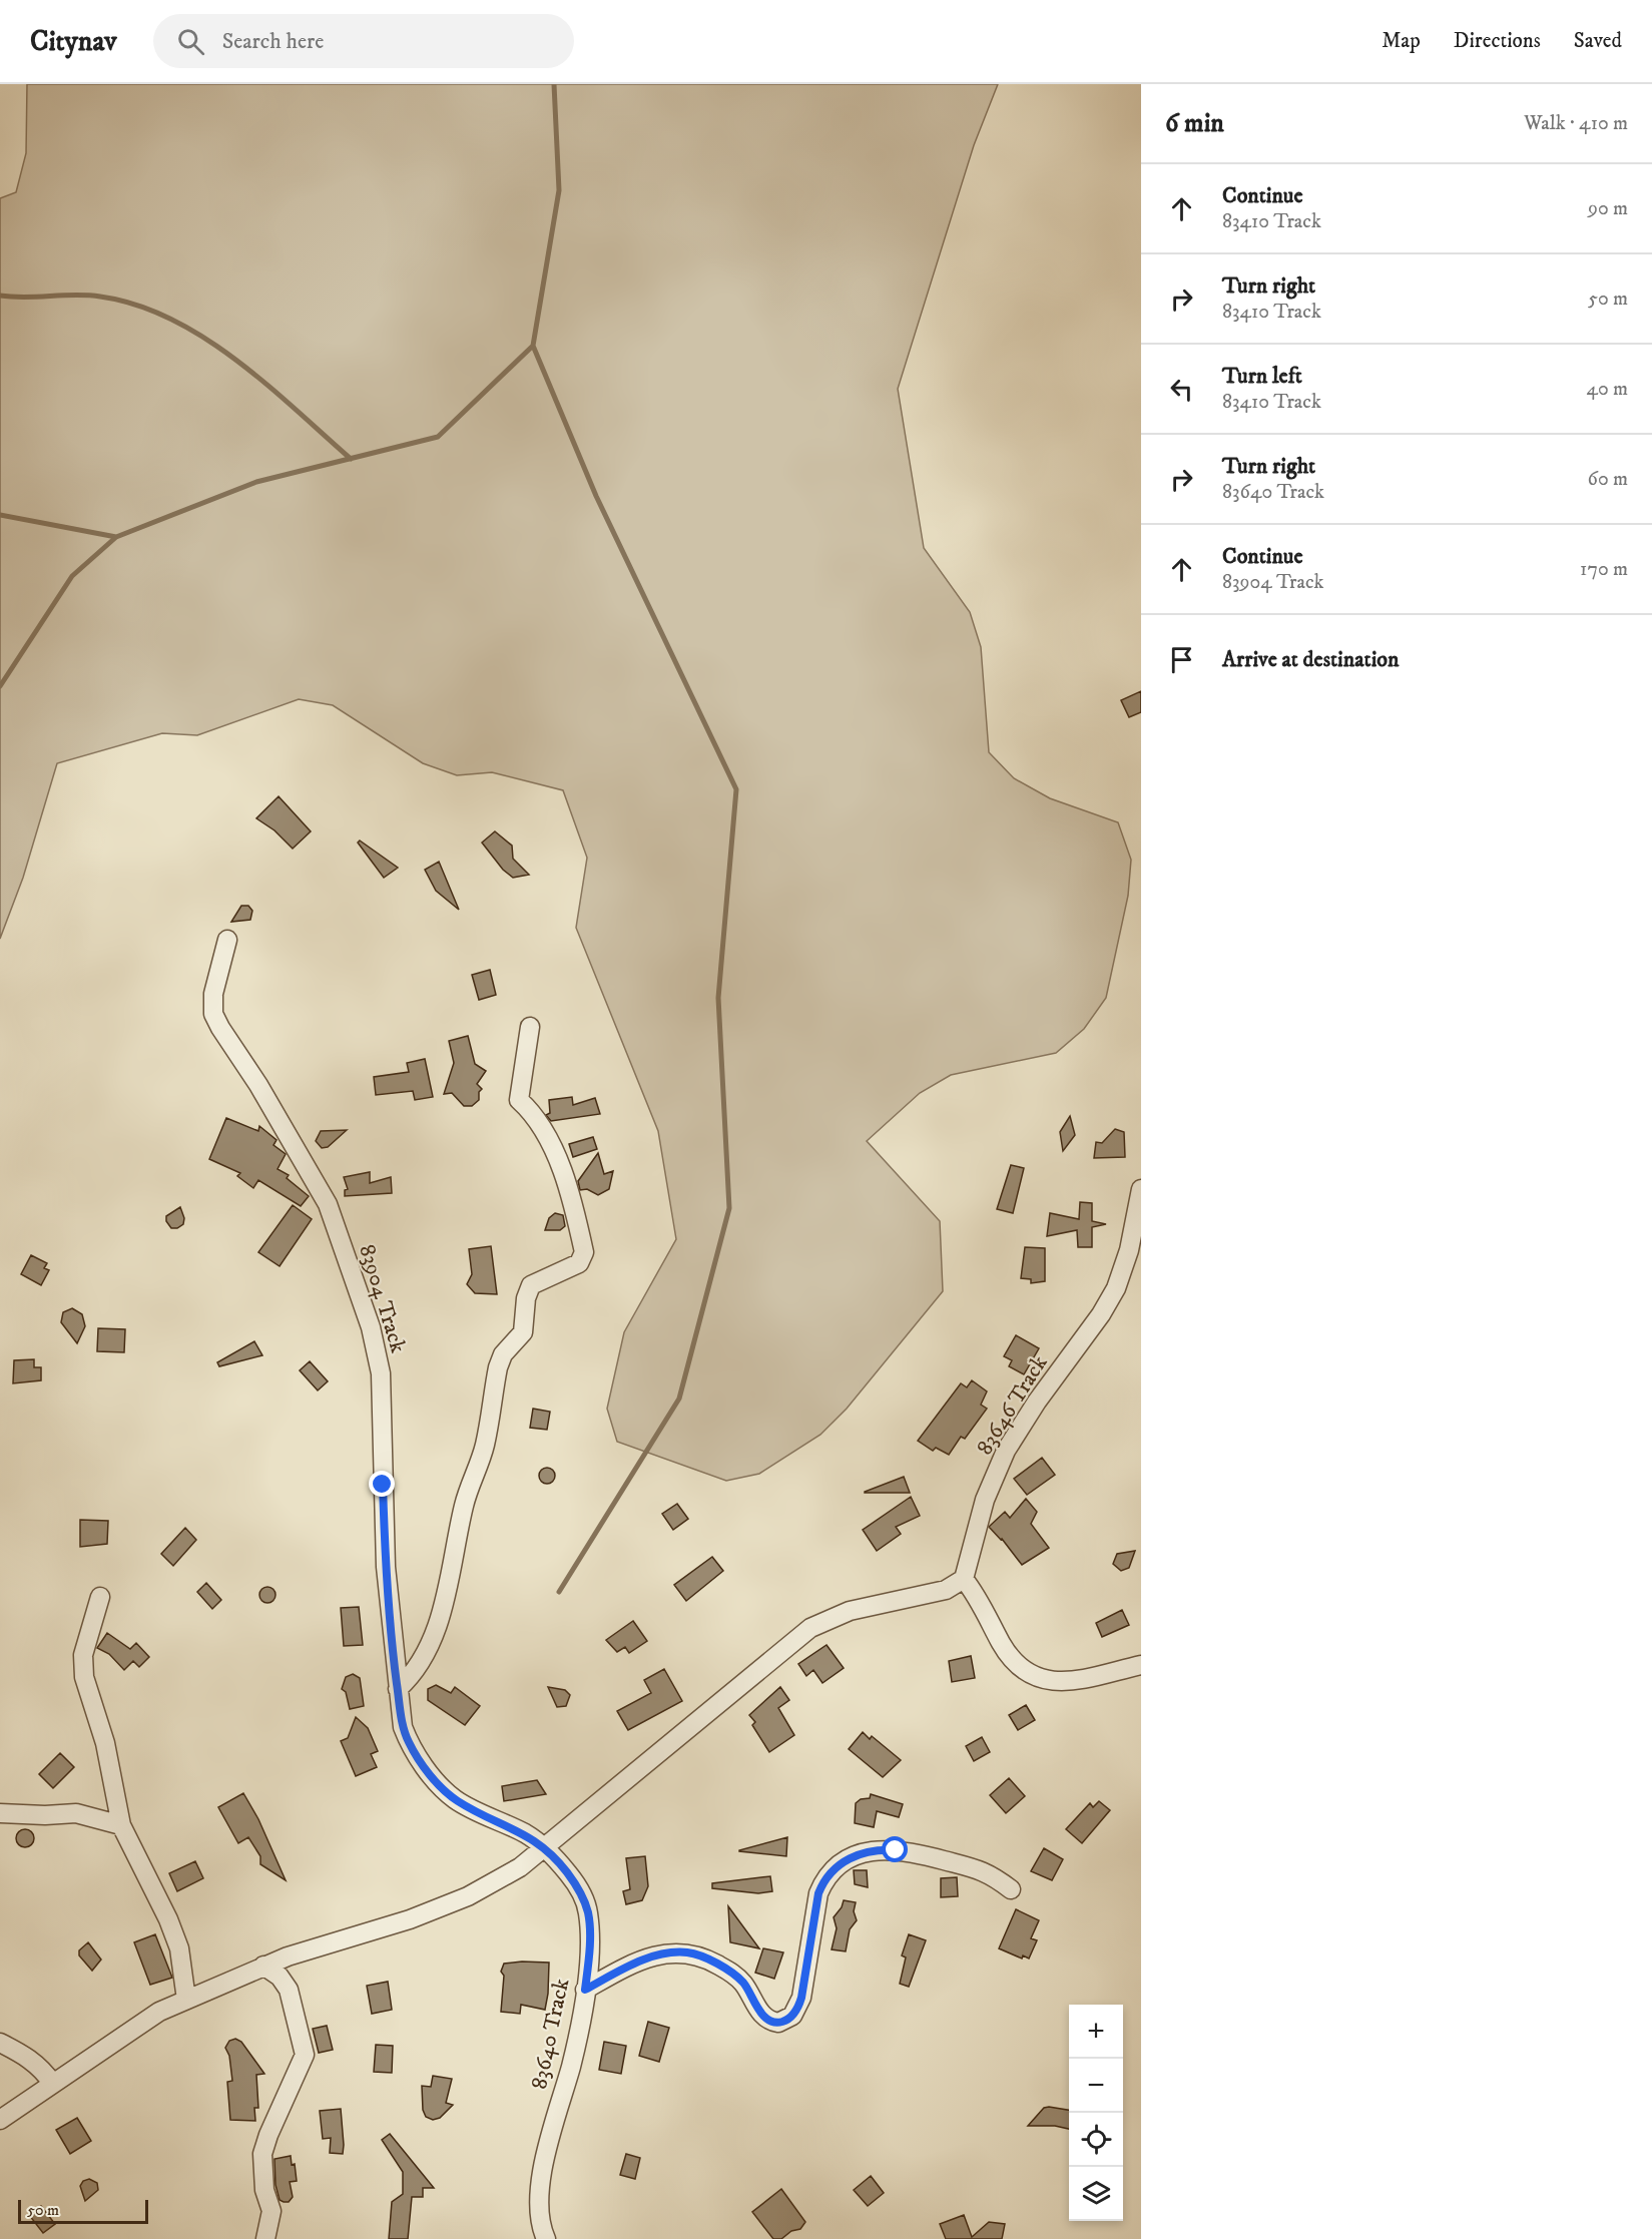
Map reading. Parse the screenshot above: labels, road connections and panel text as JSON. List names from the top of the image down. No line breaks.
{"streets":{"street":["83904 Track","83646 Track","83640 Track"]},"crossings":[["83904 Track","83640 Track"]],"scale_bar":"50 m","page":{"header":"Citynav","search":"Search here","nav":["Map","Directions","Saved"],"heading":["6 min","Walk · 410 m"],"list":[["Continue","83410 Track","90 m"],["Turn right","83410 Track","50 m"],["Turn left","83410 Track","40 m"],["Turn right","83640 Track","60 m"],["Continue","83904 Track","170 m"],"Arrive at destination"],"map_buttons":["+","−"],"scale":"50 m"}}
